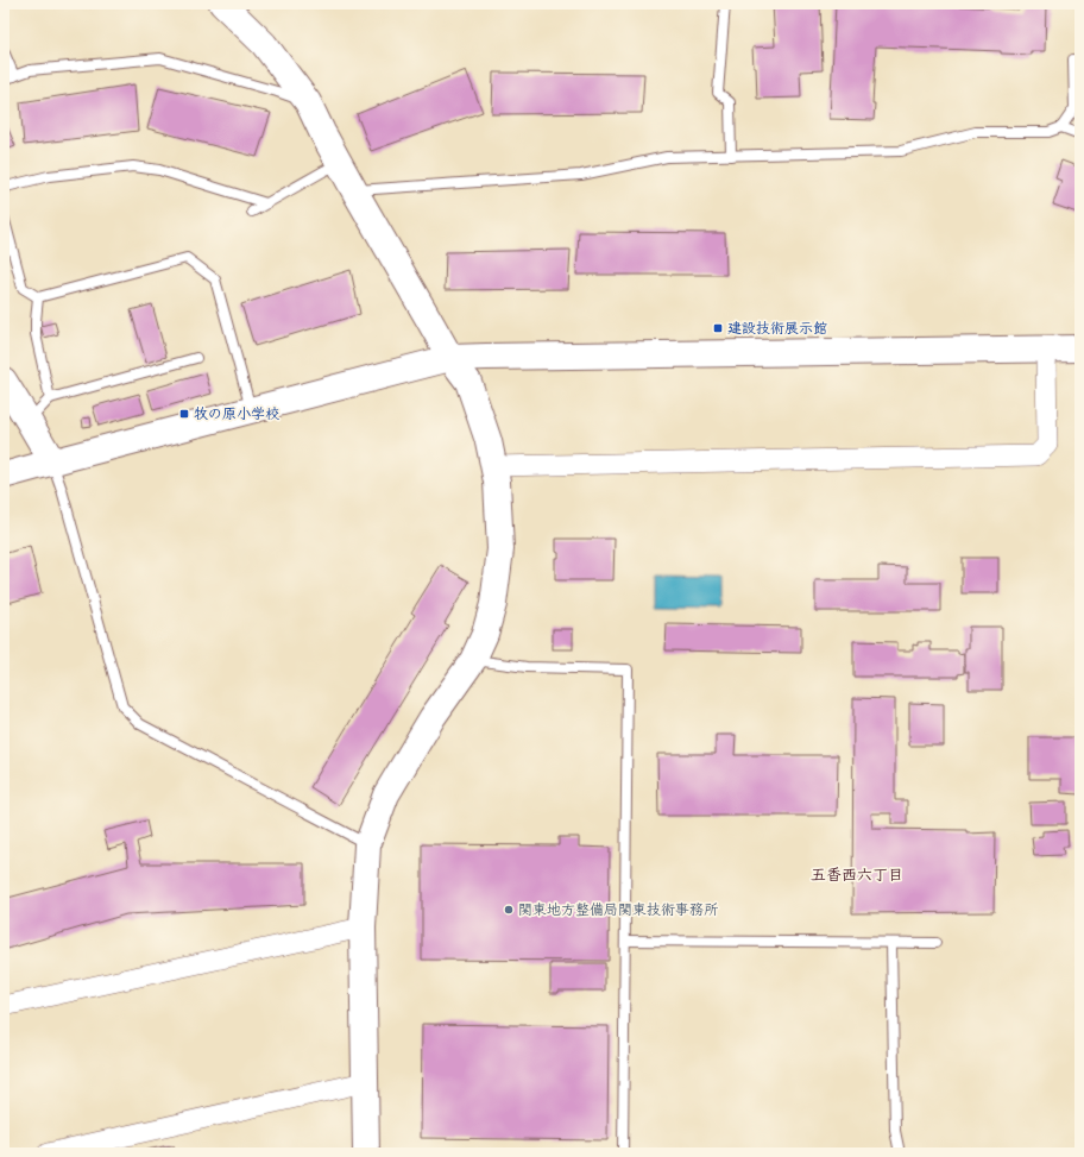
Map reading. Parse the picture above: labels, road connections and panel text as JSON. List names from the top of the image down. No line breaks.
{"districts":["五香西六丁目"],"places":{"transit":["建設技術展示館","牧の原小学校"],"other":["関東地方整備局関東技術事務所"]}}
